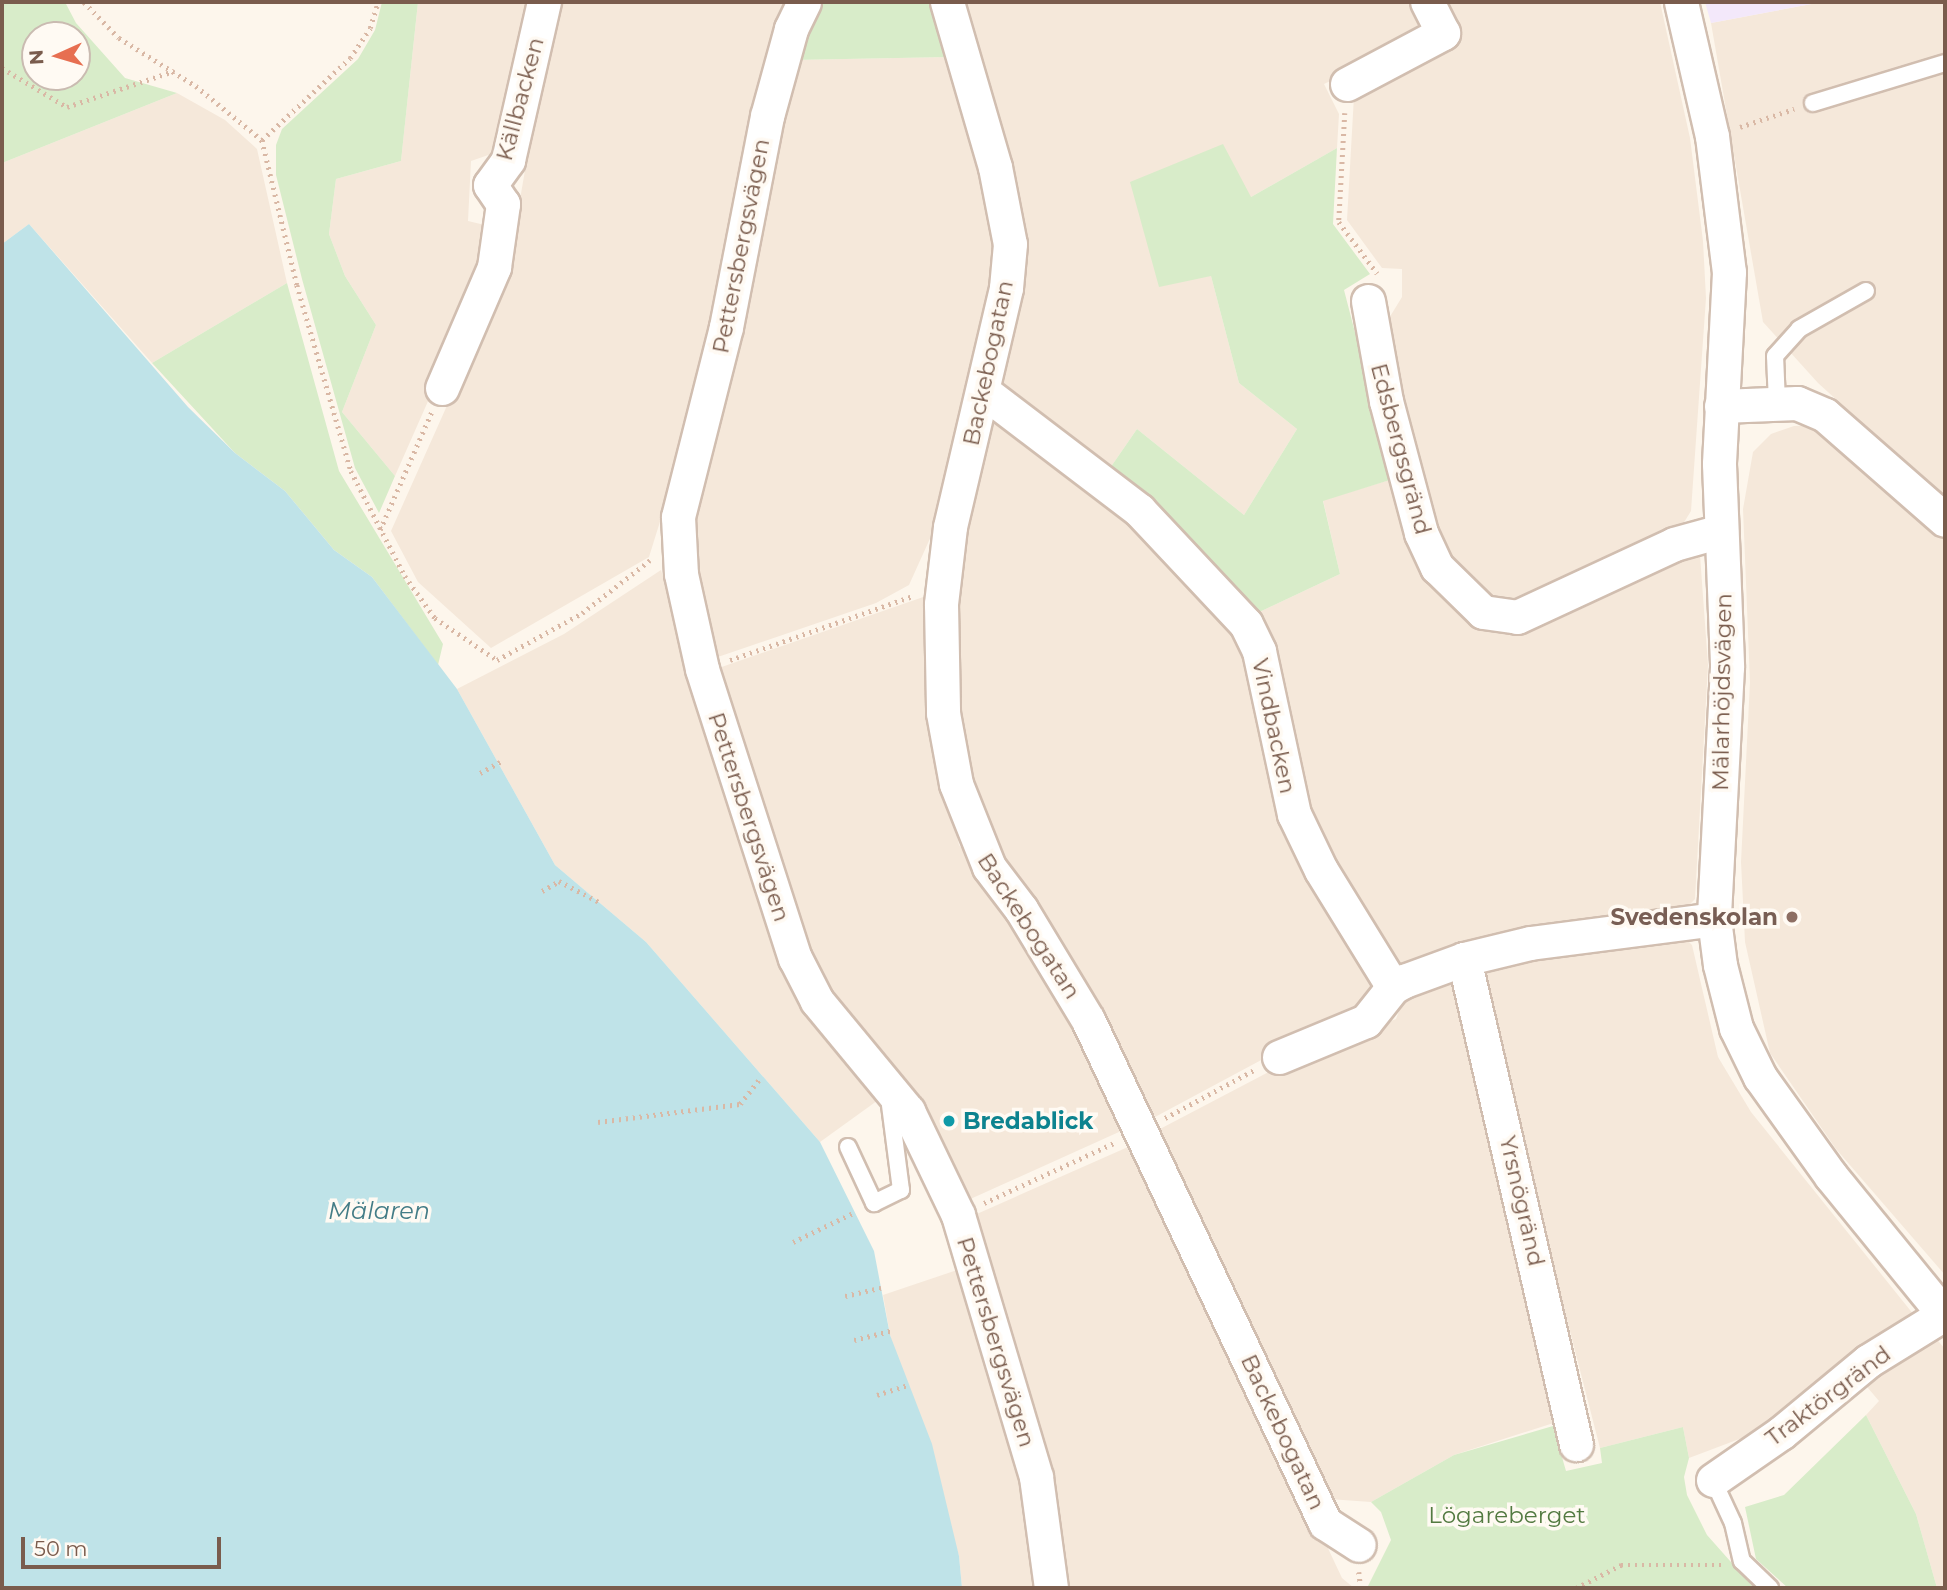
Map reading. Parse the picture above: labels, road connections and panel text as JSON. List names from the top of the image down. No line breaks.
{"streets":{"street":["Källbacken","Pettersbergsvägen","Backebogatan","Edsbergsgränd","Mälarhöjdsvägen","Vindbacken","Yrsnögränd","Traktörgränd"]},"crossings":[["Backebogatan","Vindbacken"],["Edsbergsgränd","Mälarhöjdsvägen"],["Mälarhöjdsvägen","Traktörgränd"]],"water":["Mälaren"],"parks":["Lögareberget"],"places":["Svedenskolan","Bredablick"],"scale_bar":"50 m","north":"left"}
